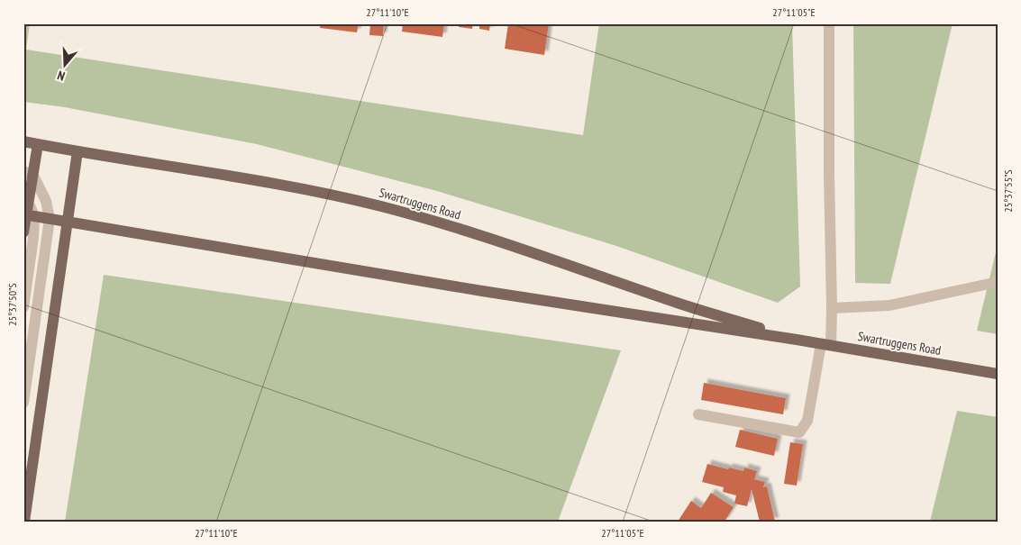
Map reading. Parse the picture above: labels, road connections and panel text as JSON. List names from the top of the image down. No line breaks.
{"streets":{"main road":["Swartruggens Road"]},"north":"bottom","coordinates":["27°11'10\"E","27°11'05\"E","25°37'55\"S","25°37'50\"S"]}
